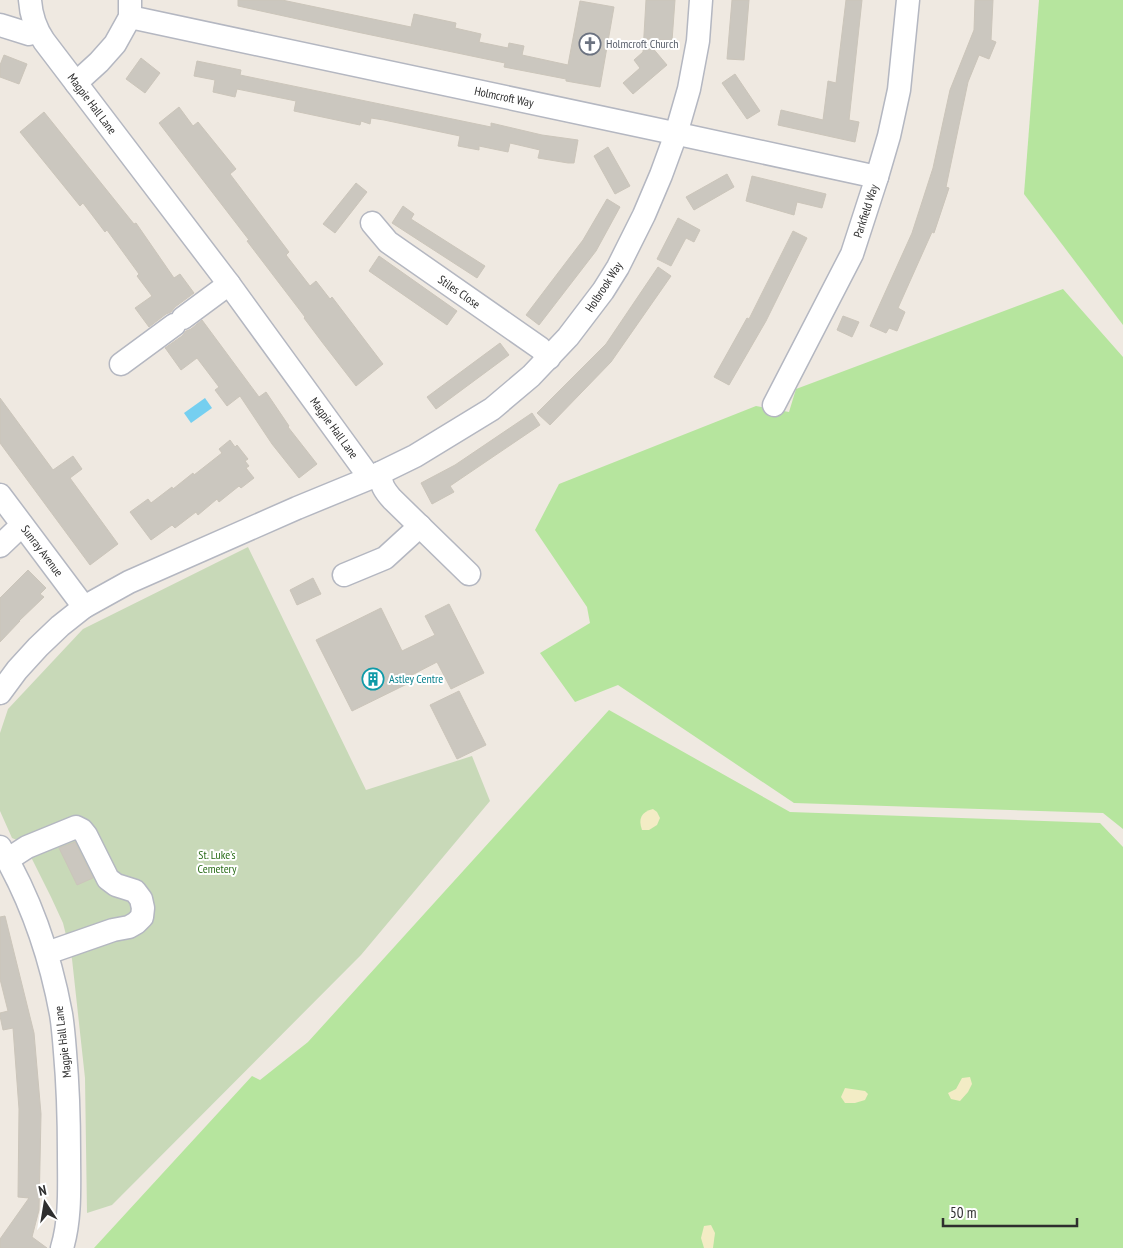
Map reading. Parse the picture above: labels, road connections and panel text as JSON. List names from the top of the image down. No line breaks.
{"streets":{"street":["Holmcroft Way","Magpie Hall Lane","Parkfield Way","Holbrook Way","Stiles Close","Sunray Avenue"]},"crossings":[["Holmcroft Way","Parkfield Way"],["Holmcroft Way","Holbrook Way"],["Magpie Hall Lane","Holbrook Way"],["Holbrook Way","Stiles Close"]],"parks":["St. Luke's Cemetery"],"places":{"church":["Holmcroft Church"],"building":["Astley Centre"]},"scale_bar":"50 m","north":"top"}
